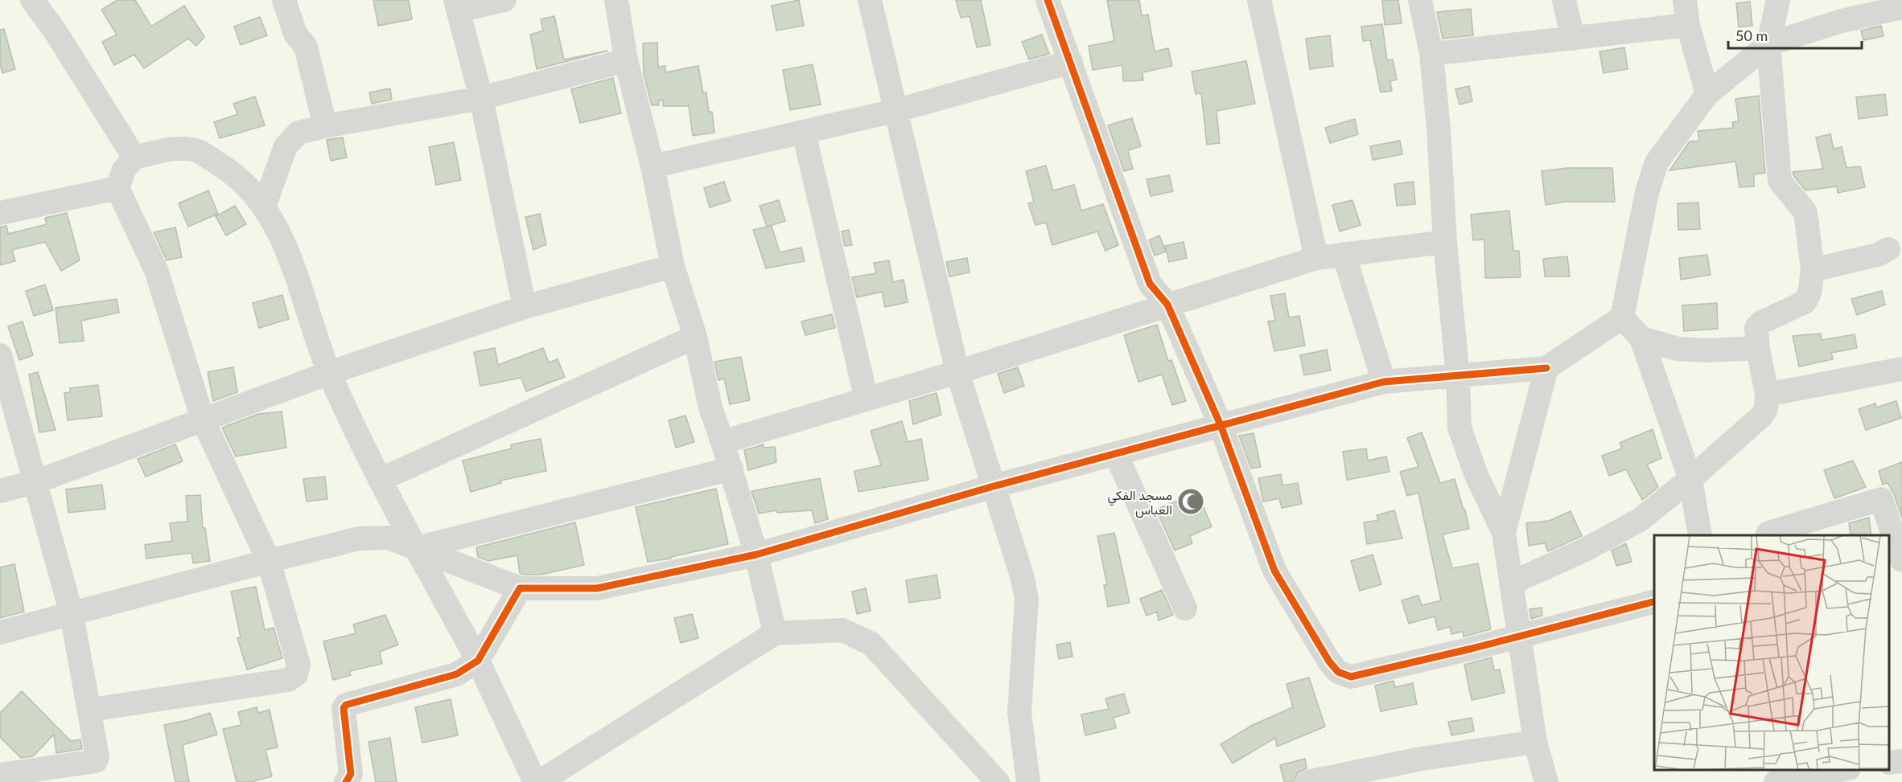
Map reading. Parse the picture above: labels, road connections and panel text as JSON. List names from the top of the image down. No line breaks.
{"places":{"mosque":["مسجد الفكي العباس"]},"scale_bar":"50 m"}
